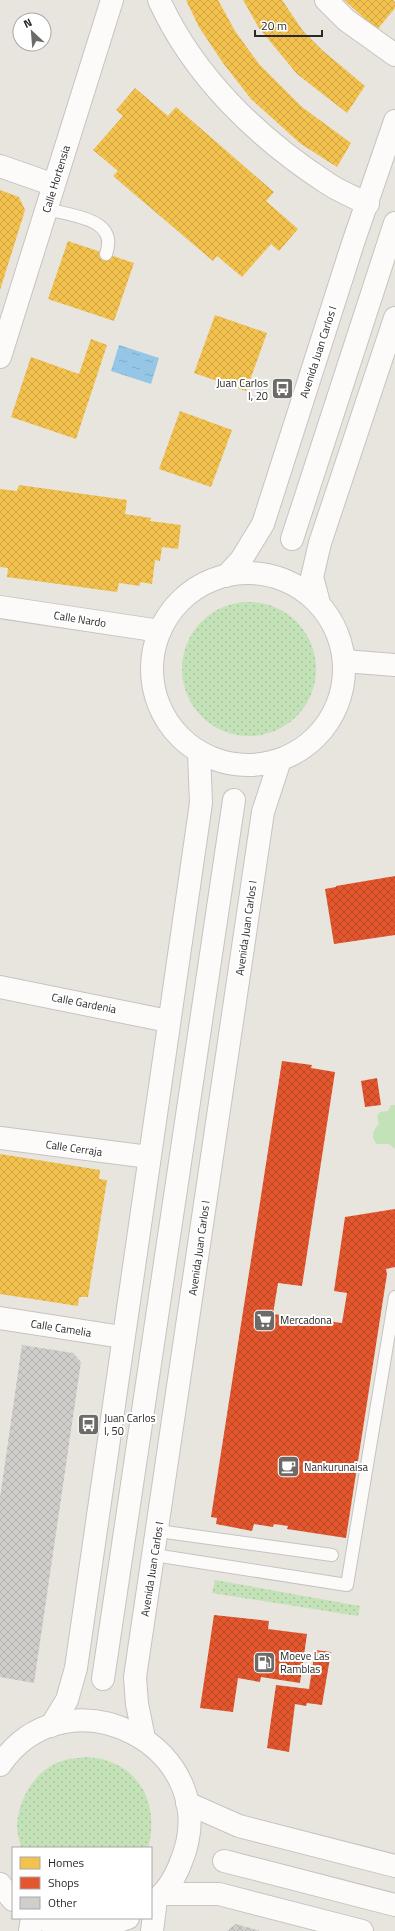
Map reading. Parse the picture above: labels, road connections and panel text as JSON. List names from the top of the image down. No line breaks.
{"streets":{"street":["Calle Hortensia","Avenida Juan Carlos I","Calle Nardo","Calle Gardenia","Calle Cerraja","Calle Camelia"]},"places":{"bus stop":["Juan Carlos I, 20","Juan Carlos I, 50"],"supermarket":["Mercadona"],"cafe":["Nankurunaisa"],"fuel station":["Moeve Las Ramblas"]},"legend":["Homes","Shops","Other"],"scale_bar":"20 m","north":"top left"}
